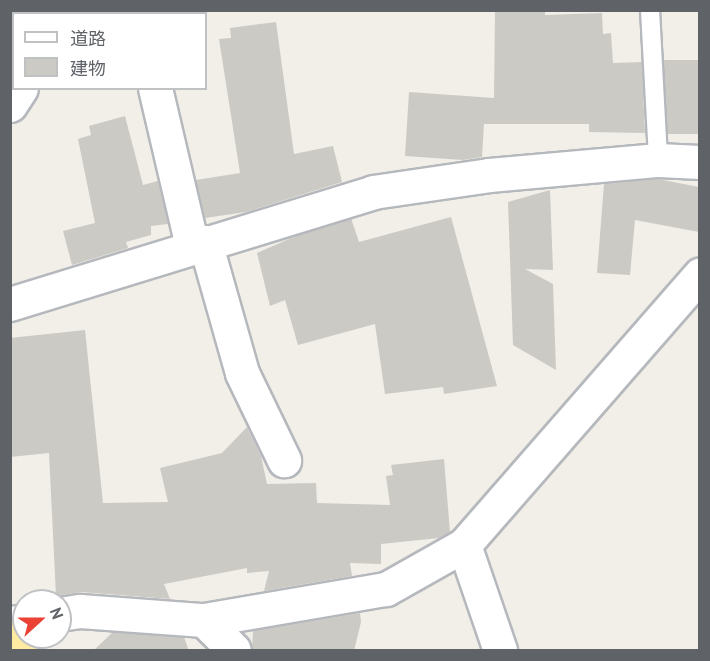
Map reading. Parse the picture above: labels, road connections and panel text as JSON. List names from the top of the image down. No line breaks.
{"legend":["道路","建物"],"north":"right"}
